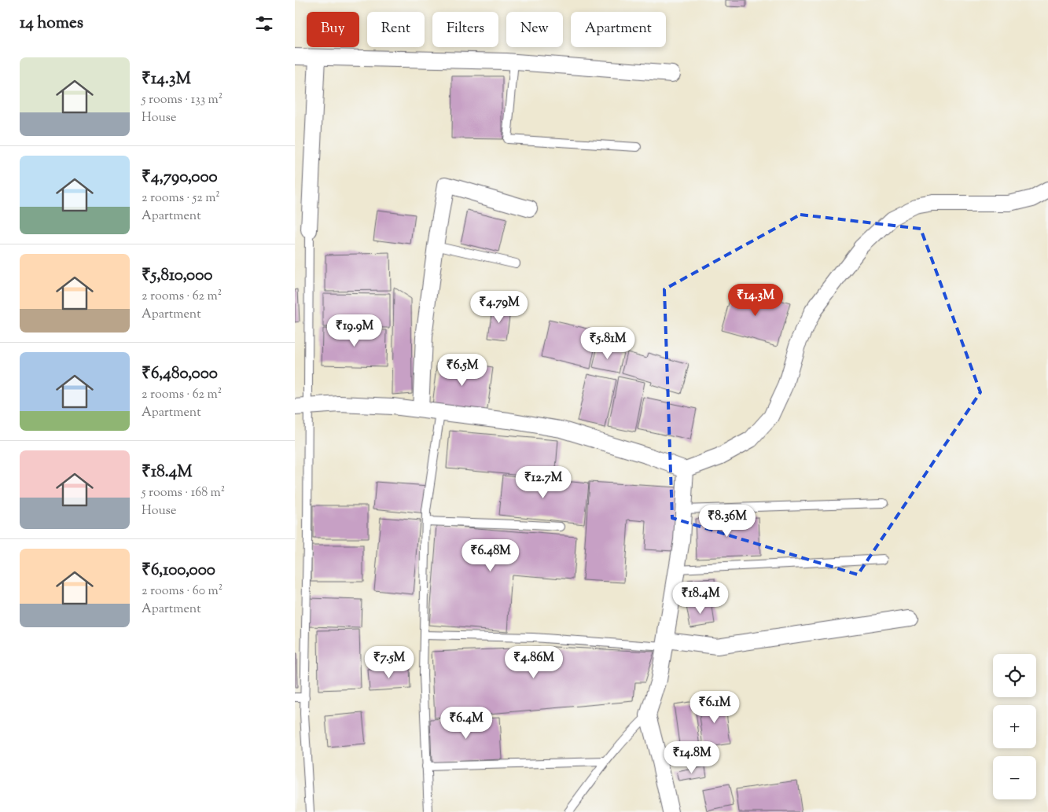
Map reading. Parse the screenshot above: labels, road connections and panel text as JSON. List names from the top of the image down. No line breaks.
{"page":{"heading":"14 homes","chip":["Buy","Rent","Filters","New","Apartment"],"list":[{"name":"₹14.3M","note":"5 rooms · 133 m² · House"},{"name":"₹4,790,000","note":"2 rooms · 52 m² · Apartment"},{"name":"₹5,810,000","note":"2 rooms · 62 m² · Apartment"},{"name":"₹6,480,000","note":"2 rooms · 62 m² · Apartment"},{"name":"₹18.4M","note":"5 rooms · 168 m² · House"},{"name":"₹6,100,000","note":"2 rooms · 60 m² · Apartment"}],"price":["₹14.3M","₹4.79M","₹19.9M","₹5.81M","₹6.5M","₹12.7M","₹8.36M","₹6.48M","₹18.4M","₹7.5M","₹4.86M","₹6.1M","₹6.4M","₹14.8M"],"map_buttons":["+","−"]}}
